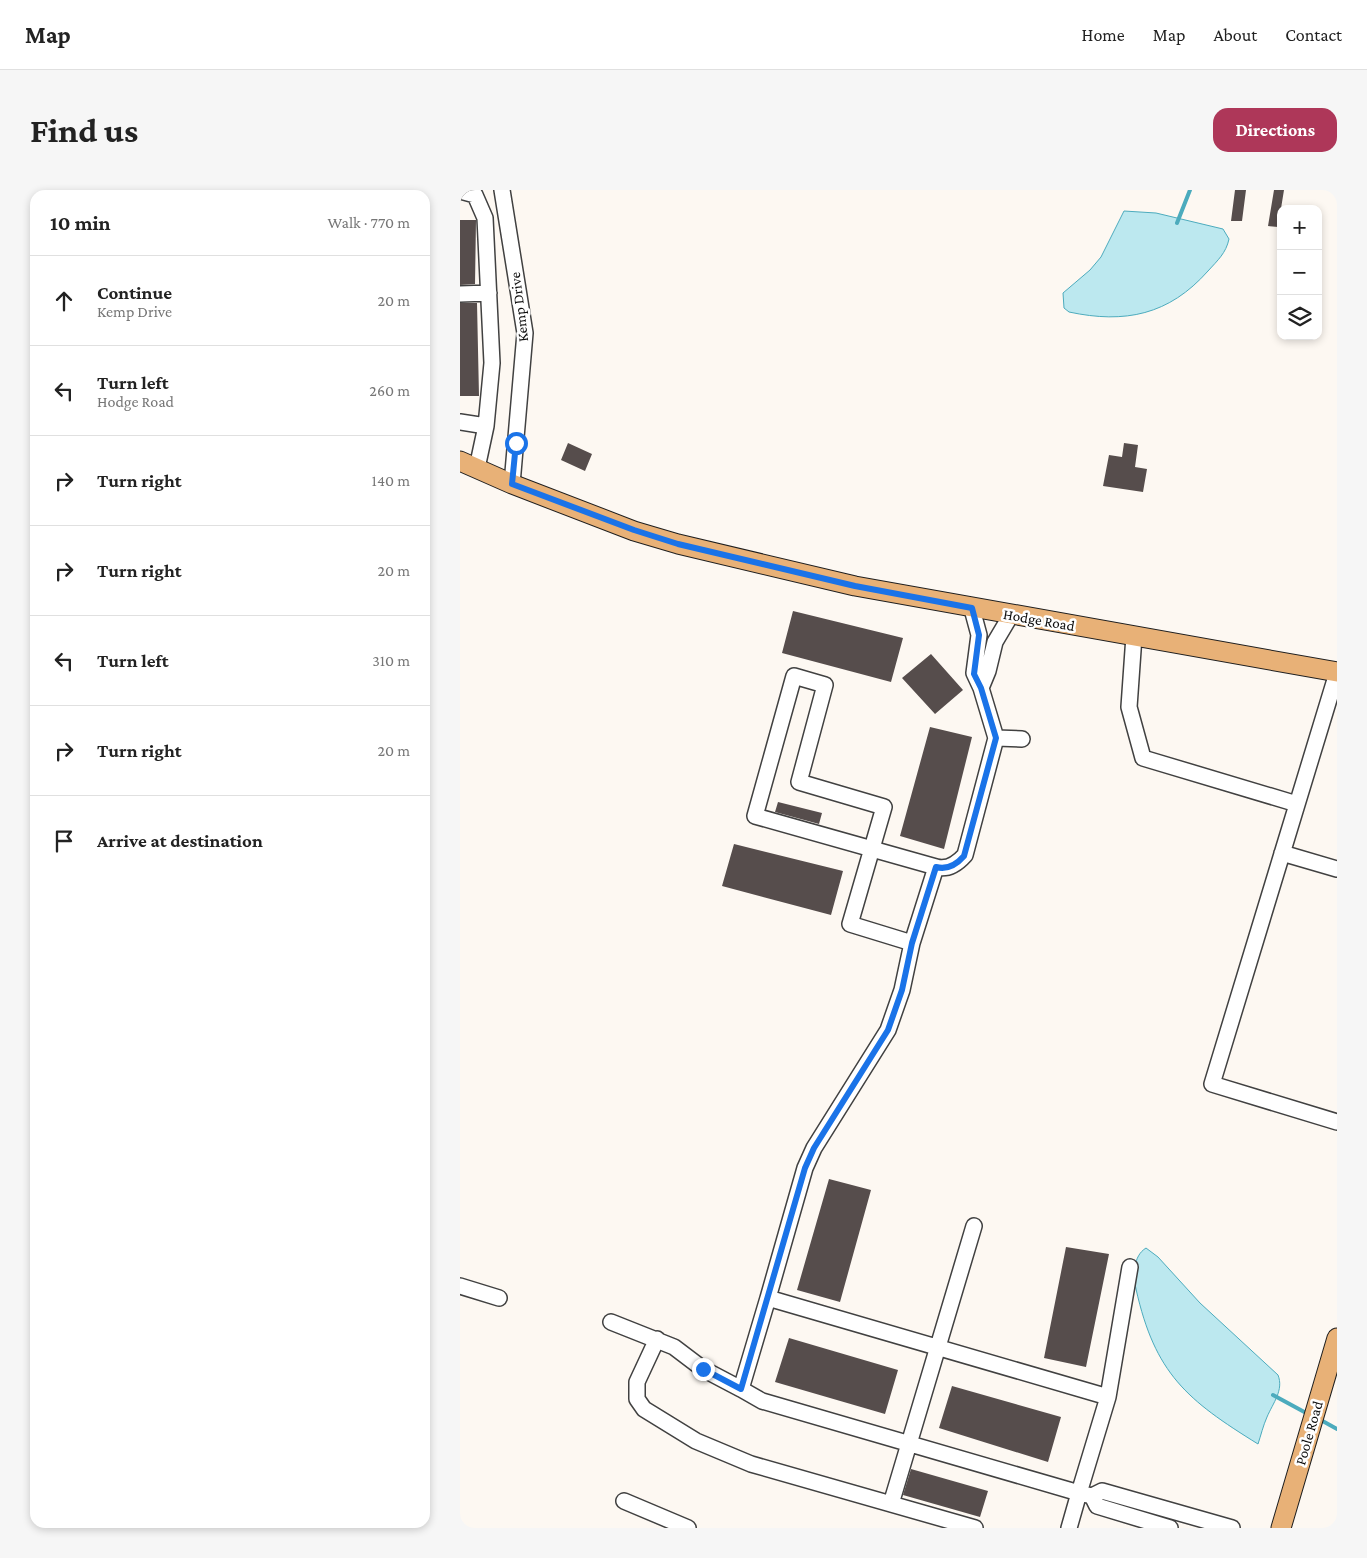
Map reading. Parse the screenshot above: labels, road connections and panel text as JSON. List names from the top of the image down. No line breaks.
{"streets":{"main road":["Hodge Road","Poole Road"],"street":["Kemp Drive"]},"crossings":[["Kemp Drive","Hodge Road"]],"page":{"header":"Map","nav":["Home","Map","About","Contact"],"buttons":"Directions","title":"Find us","heading":["10 min","Walk · 770 m"],"map_buttons":["+","−"],"list":[["Continue","Kemp Drive","20 m"],["Turn left","Hodge Road","260 m"],["Turn right","140 m"],["Turn right","20 m"],["Turn left","310 m"],["Turn right","20 m"],"Arrive at destination"]}}
